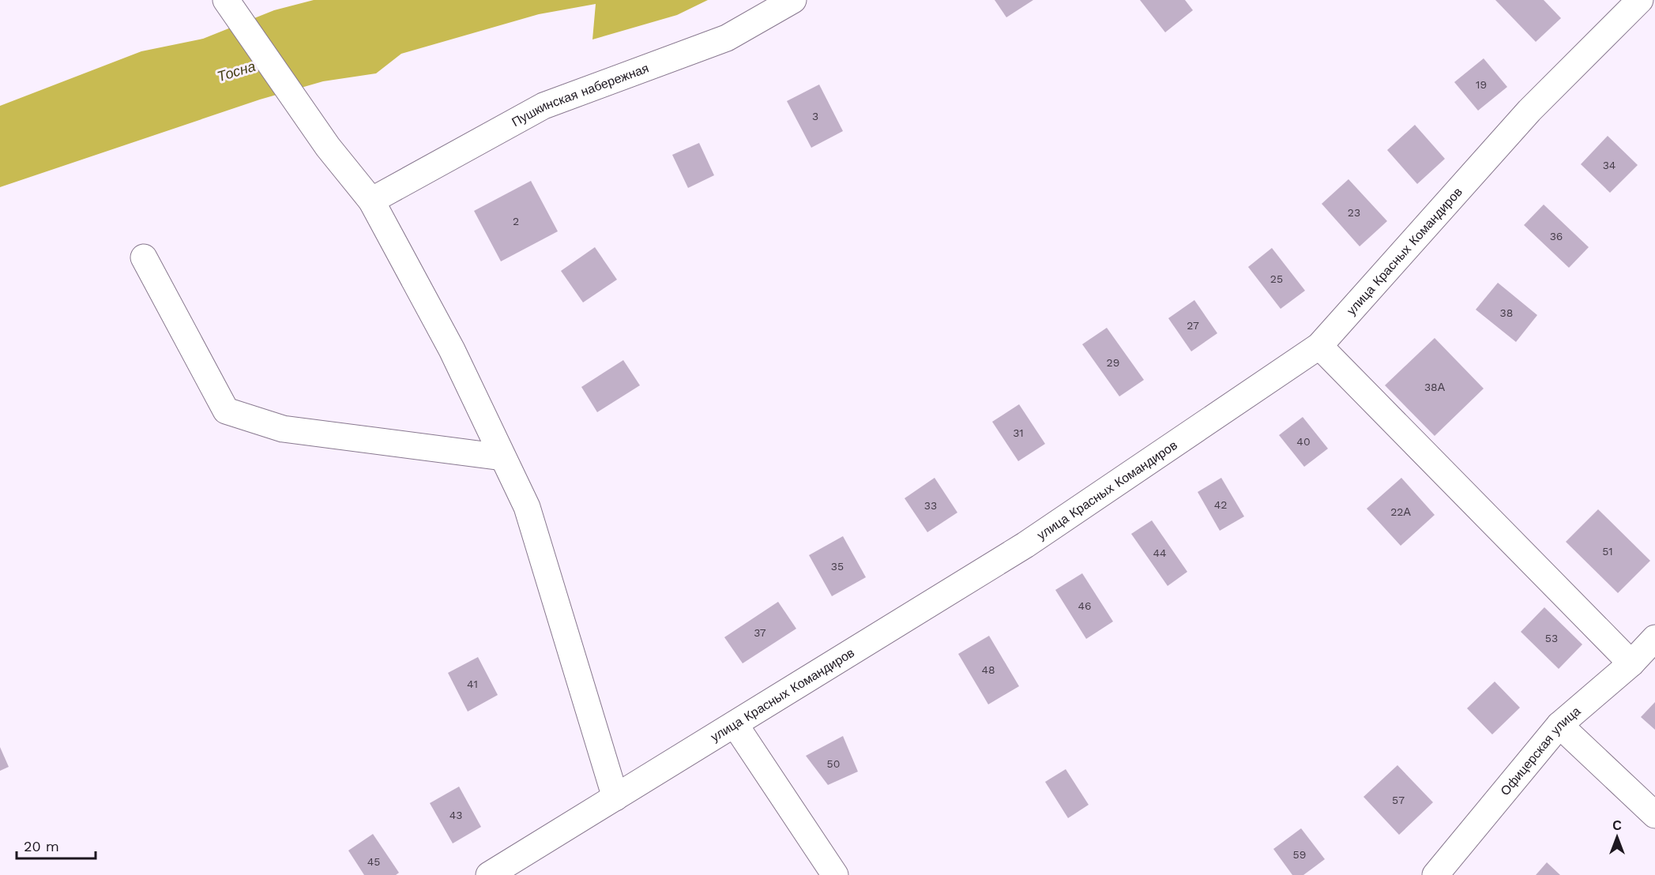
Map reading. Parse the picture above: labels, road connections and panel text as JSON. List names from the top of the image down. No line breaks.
{"streets":{"street":["Пушкинская набережная","улица Красных Командиров","Офицерская улица"]},"water":["Тосна"],"house_numbers":["19","3","34","23","2","36","25","38","27","29","38А","31","40","42","33","22А","51","44","35","46","37","53","48","41","50","57","43","59","45"],"scale_bar":"20 m","north":"top"}
